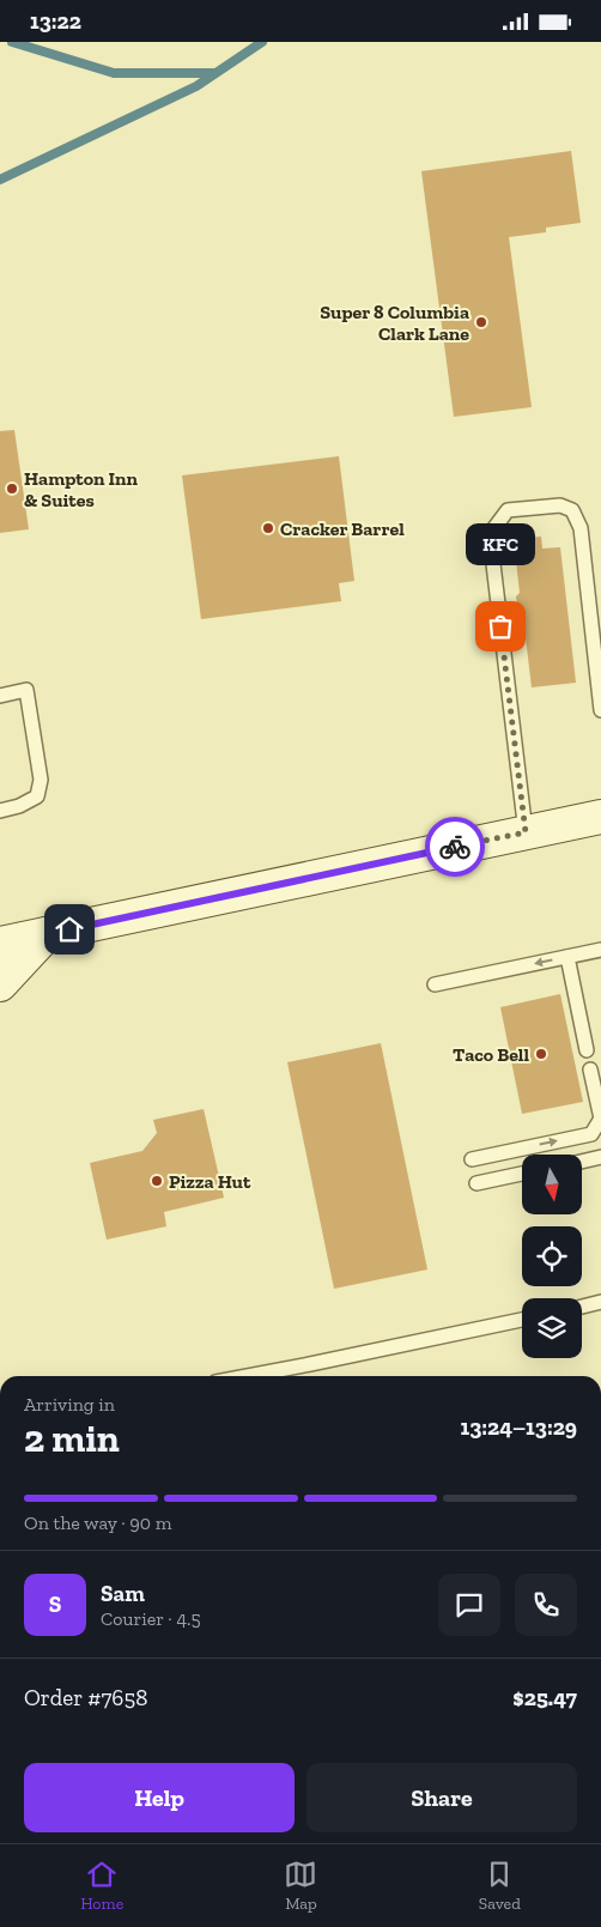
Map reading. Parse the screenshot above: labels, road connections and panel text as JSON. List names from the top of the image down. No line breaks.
{"places":["Super 8 Columbia Clark Lane","Hampton Inn & Suites","Cracker Barrel","KFC","Taco Bell","Pizza Hut"],"north":"bottom","page":{"status":"13:22","bubble":"KFC","heading":["2 min","Arriving in","13:24–13:29"],"panel":["Sam","Courier · 4.5","Order #7658","$25.47"],"bar":"On the way · 90 m","round":"S","buttons":["Help","Share"],"tabs":["Home","Map","Saved"]}}
